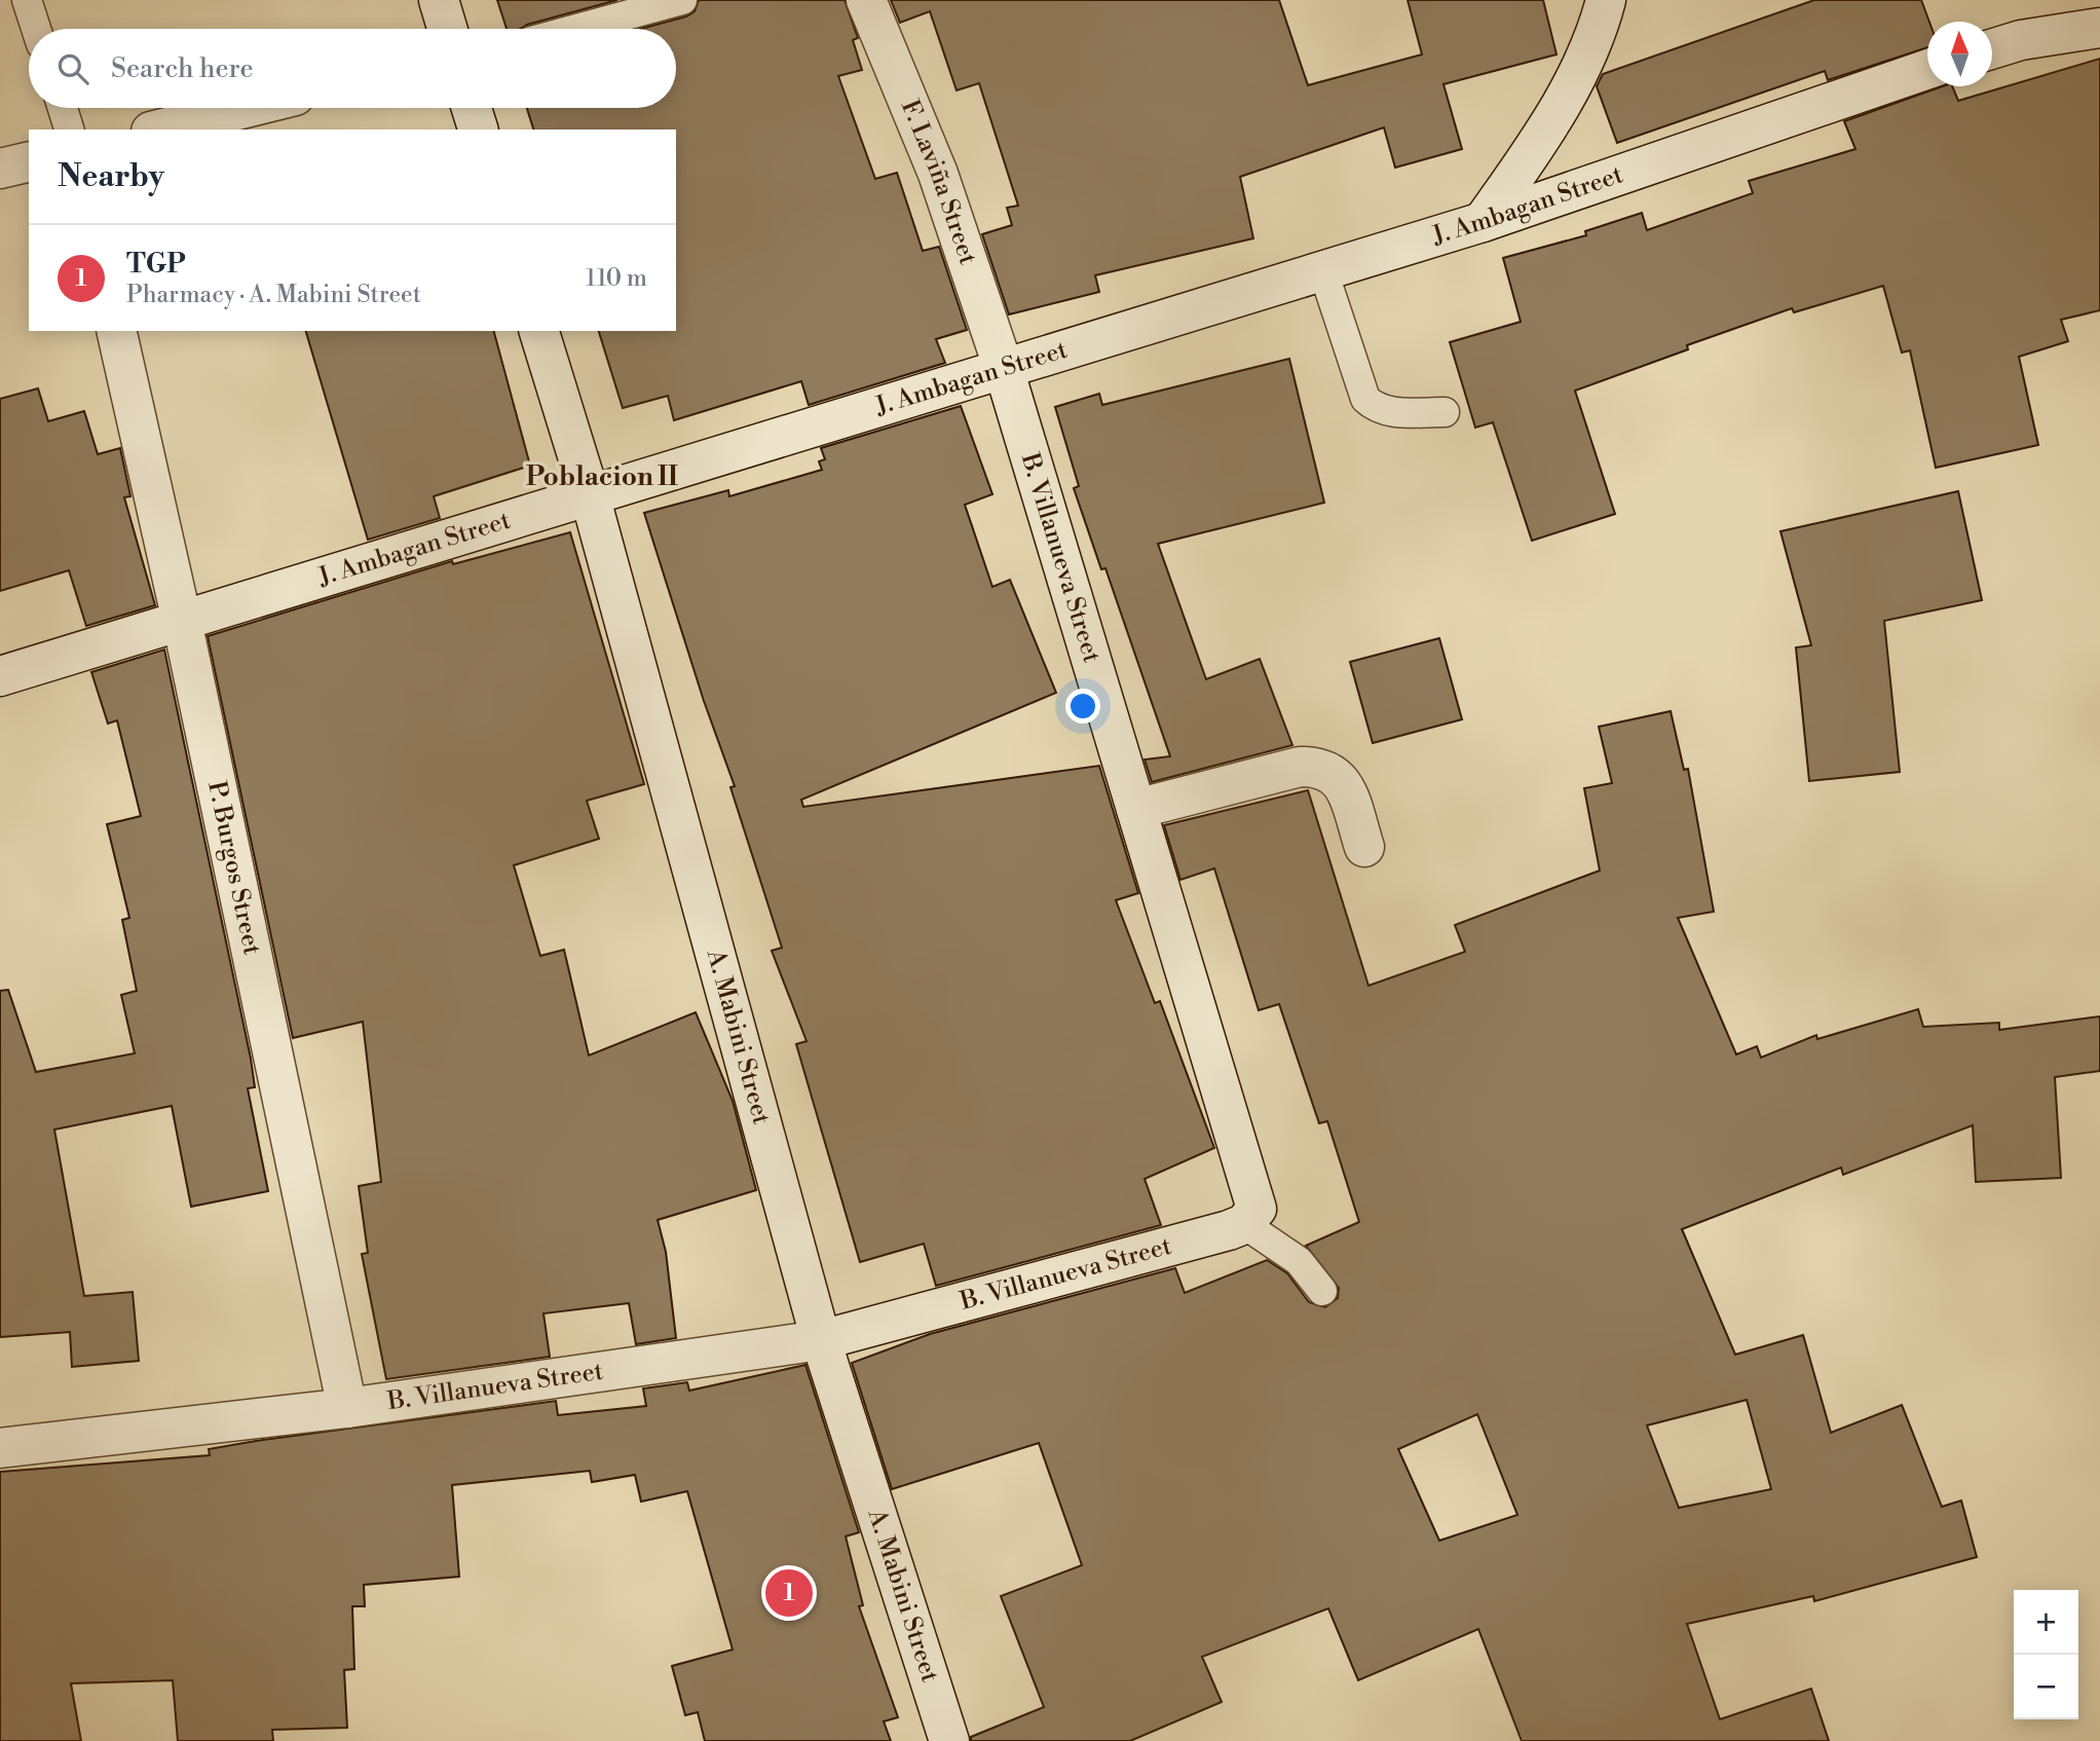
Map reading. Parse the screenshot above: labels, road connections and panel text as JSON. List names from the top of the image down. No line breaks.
{"streets":{"street":["F. Laviña Street","J. Ambagan Street","B. Villanueva Street","P. Burgos Street","A. Mabini Street"]},"crossings":[["F. Laviña Street","J. Ambagan Street"],["F. Laviña Street","B. Villanueva Street"],["J. Ambagan Street","B. Villanueva Street"],["J. Ambagan Street","P. Burgos Street"],["J. Ambagan Street","A. Mabini Street"],["B. Villanueva Street","P. Burgos Street"],["B. Villanueva Street","A. Mabini Street"]],"districts":["Poblacion II"],"north":"top","page":{"search":"Search here","heading":"Nearby","list":[{"mark":"1","name":"TGP","note":"Pharmacy · A. Mabini Street","value":"110 m"}],"pins":"1","map_buttons":["+","−"]}}
